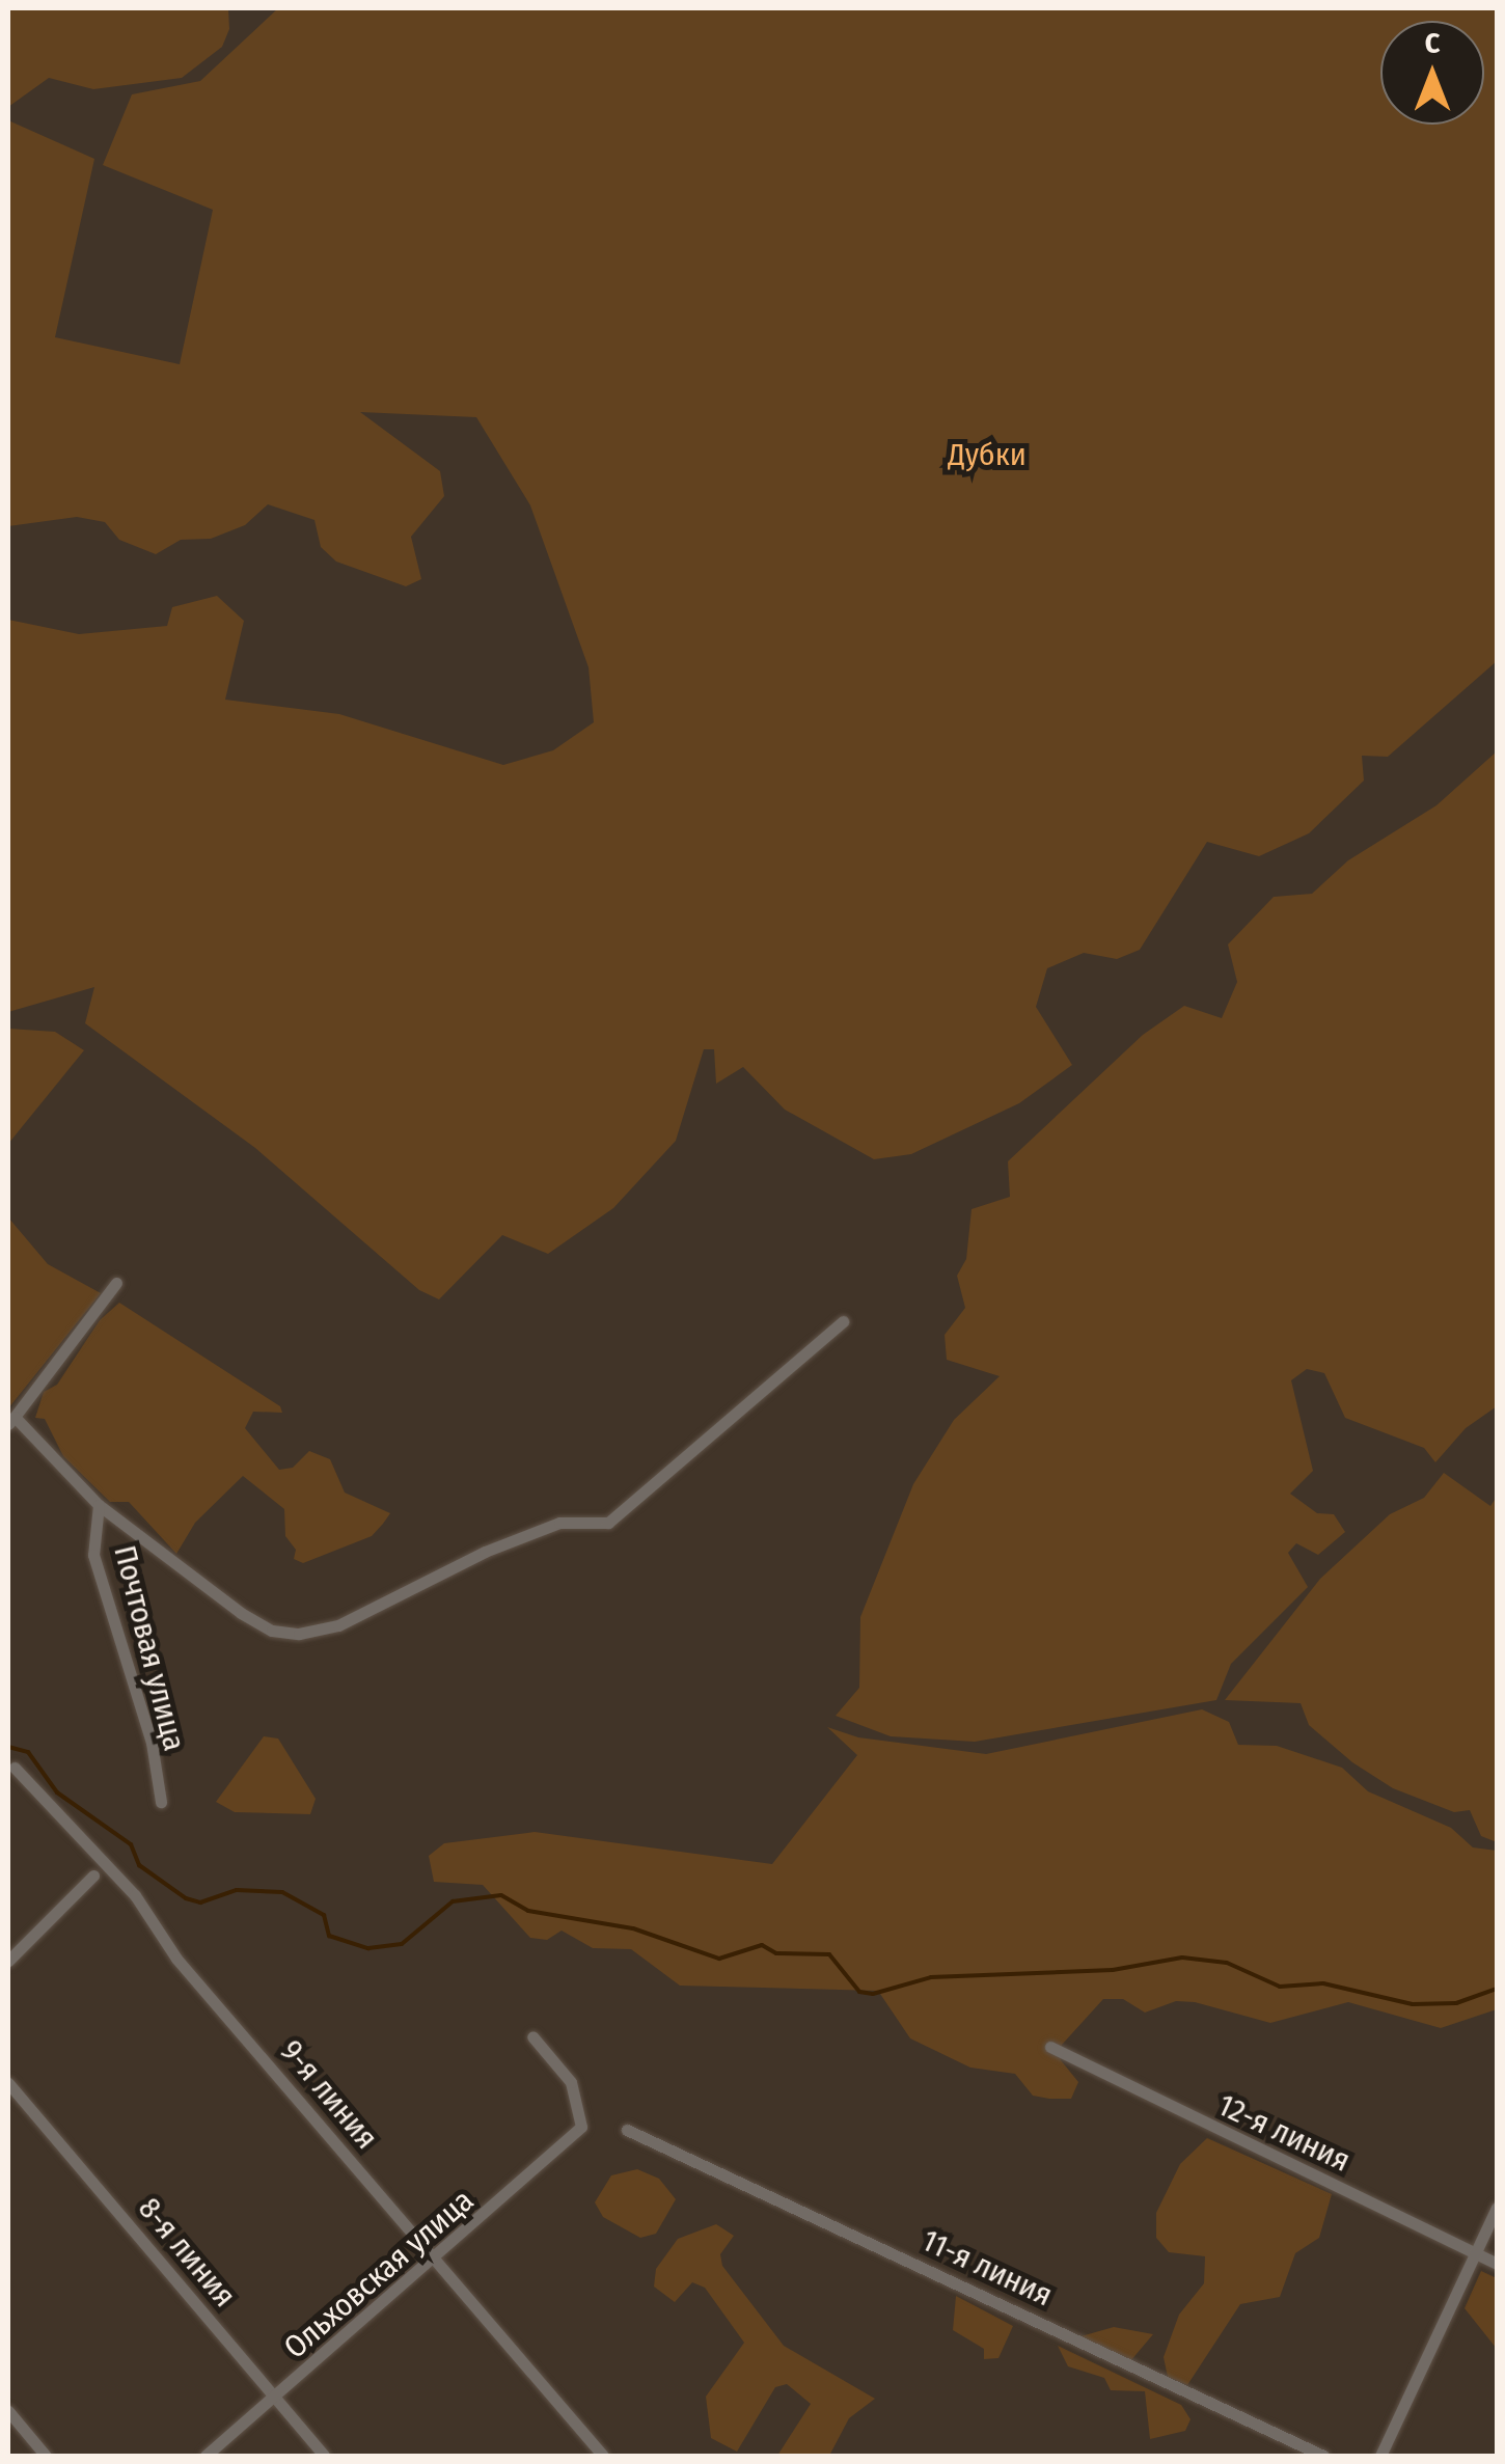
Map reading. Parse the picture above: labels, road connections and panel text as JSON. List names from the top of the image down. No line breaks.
{"streets":{"street":["Почтовая улица","9-я линия","12-я линия","8-я линия","11-я линия","Ольховская улица"]},"crossings":[["9-я линия","Ольховская улица"],["8-я линия","Ольховская улица"]],"parks":["Дубки"],"north":"top"}
